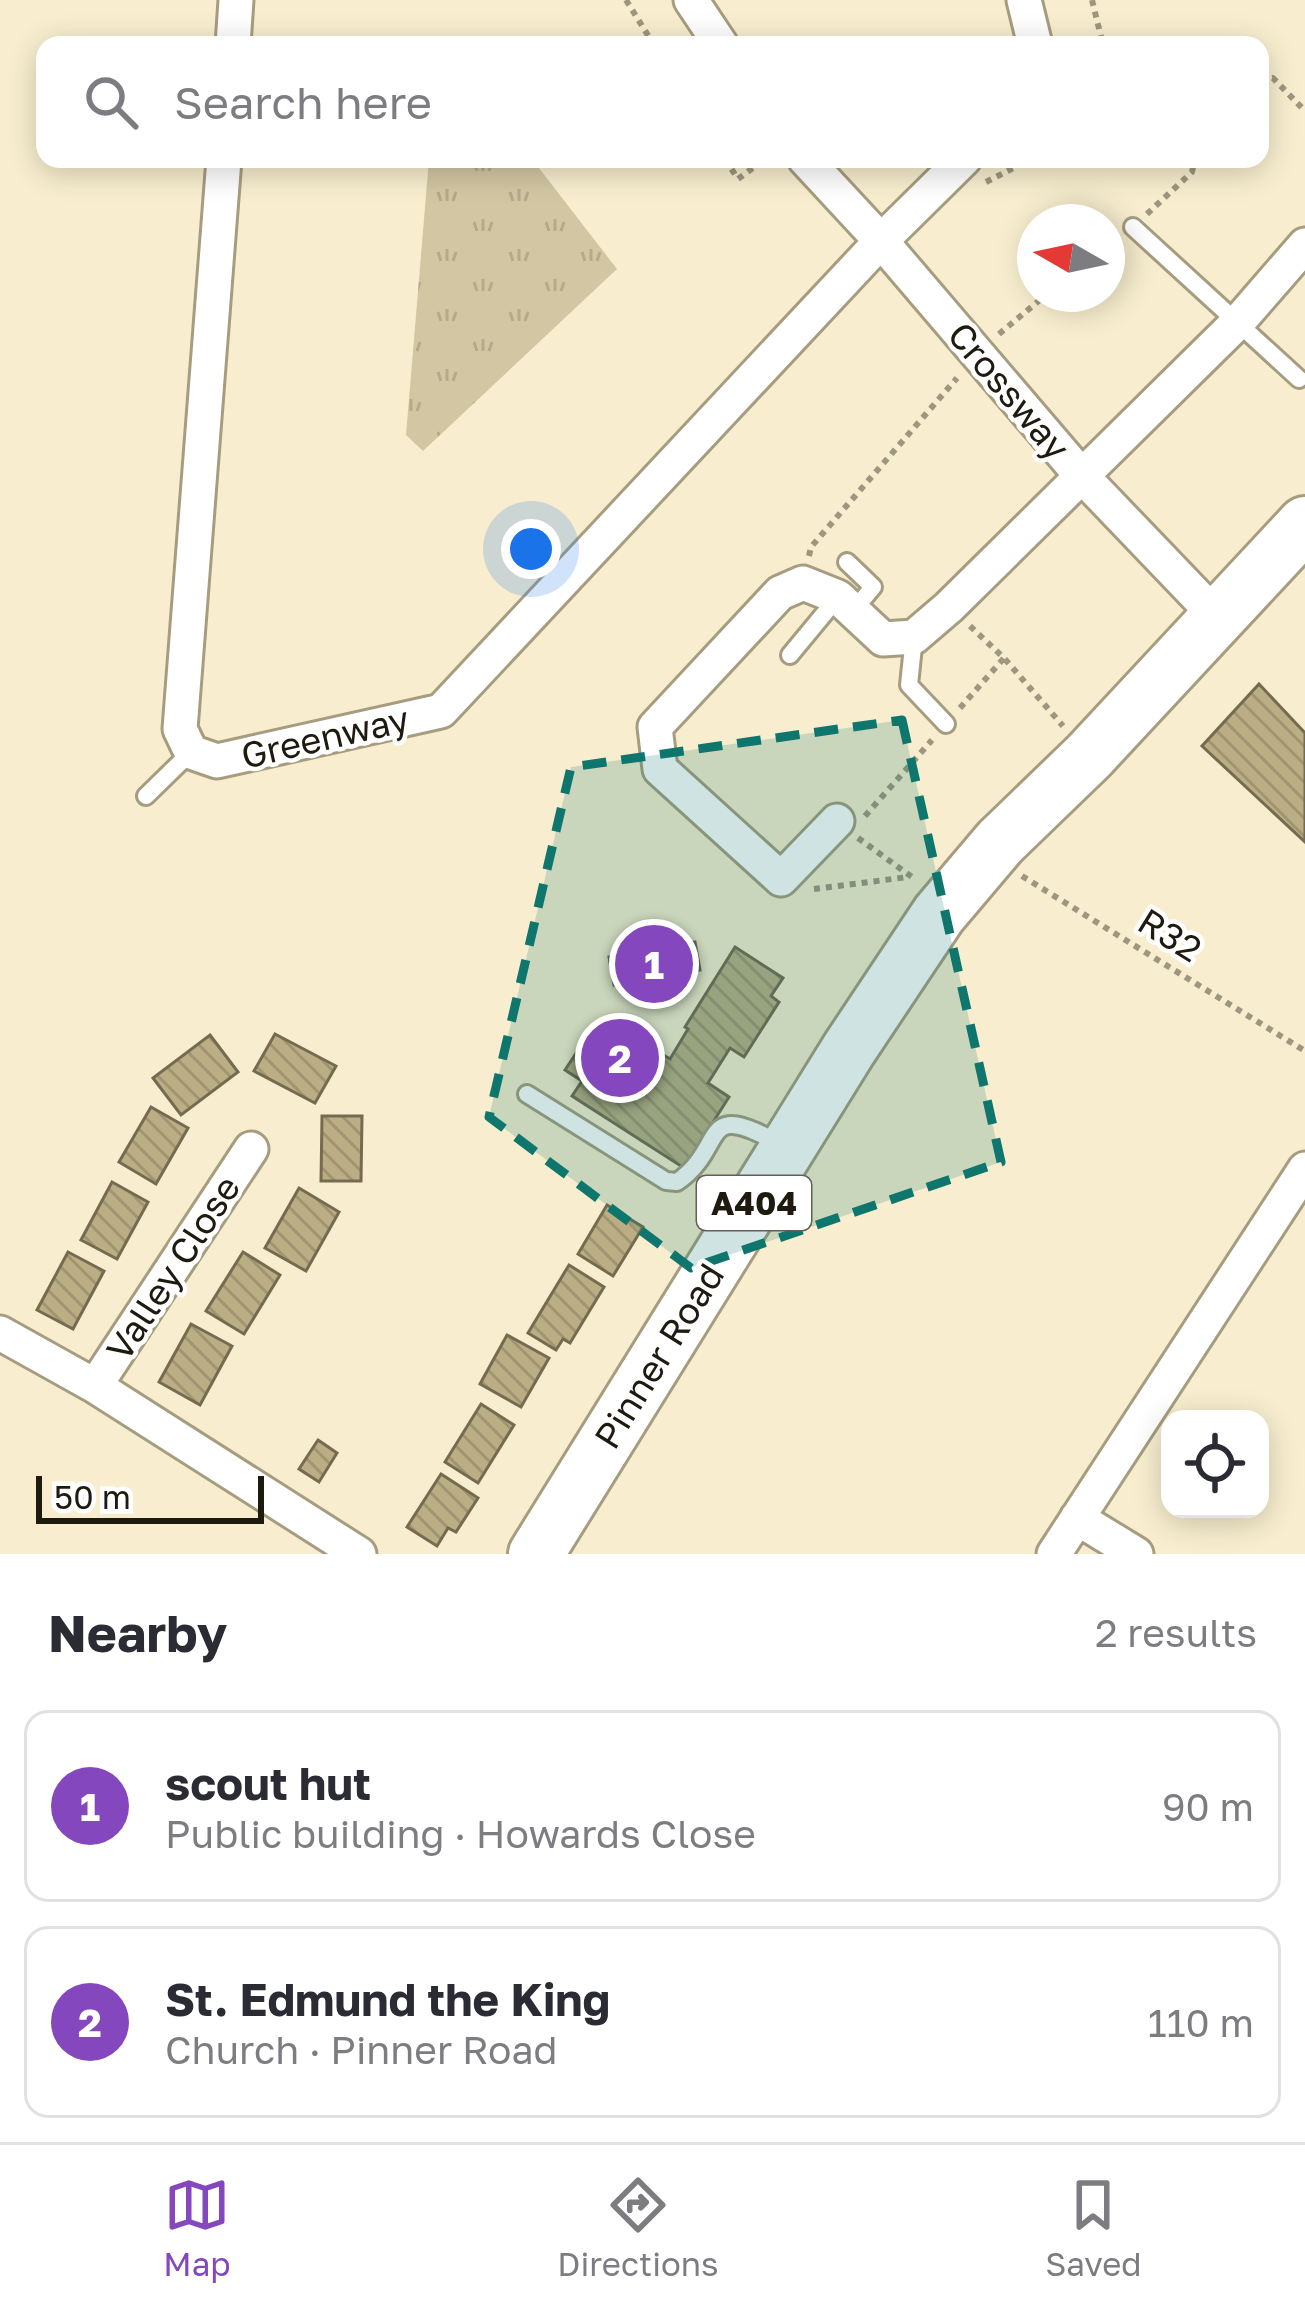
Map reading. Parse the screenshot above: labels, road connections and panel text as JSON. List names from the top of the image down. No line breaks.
{"streets":{"main road":["A404","Pinner Road"],"street":["Crossway","Greenway","Valley Close"],"path":["R32"]},"crossings":[["Crossway","Greenway"],["Crossway","A404"],["R32","A404"],["R32","Pinner Road"],["A404","Pinner Road"]],"scale_bar":"50 m","north":"left","page":{"search":"Search here","pins":["1","2"],"scale":"50 m","heading":["Nearby","2 results"],"list":[{"mark":"1","name":"scout hut","note":"Public building · Howards Close","value":"90 m"},{"mark":"2","name":"St. Edmund the King","note":"Church · Pinner Road","value":"110 m"}],"nav":["Map","Directions","Saved"]}}
